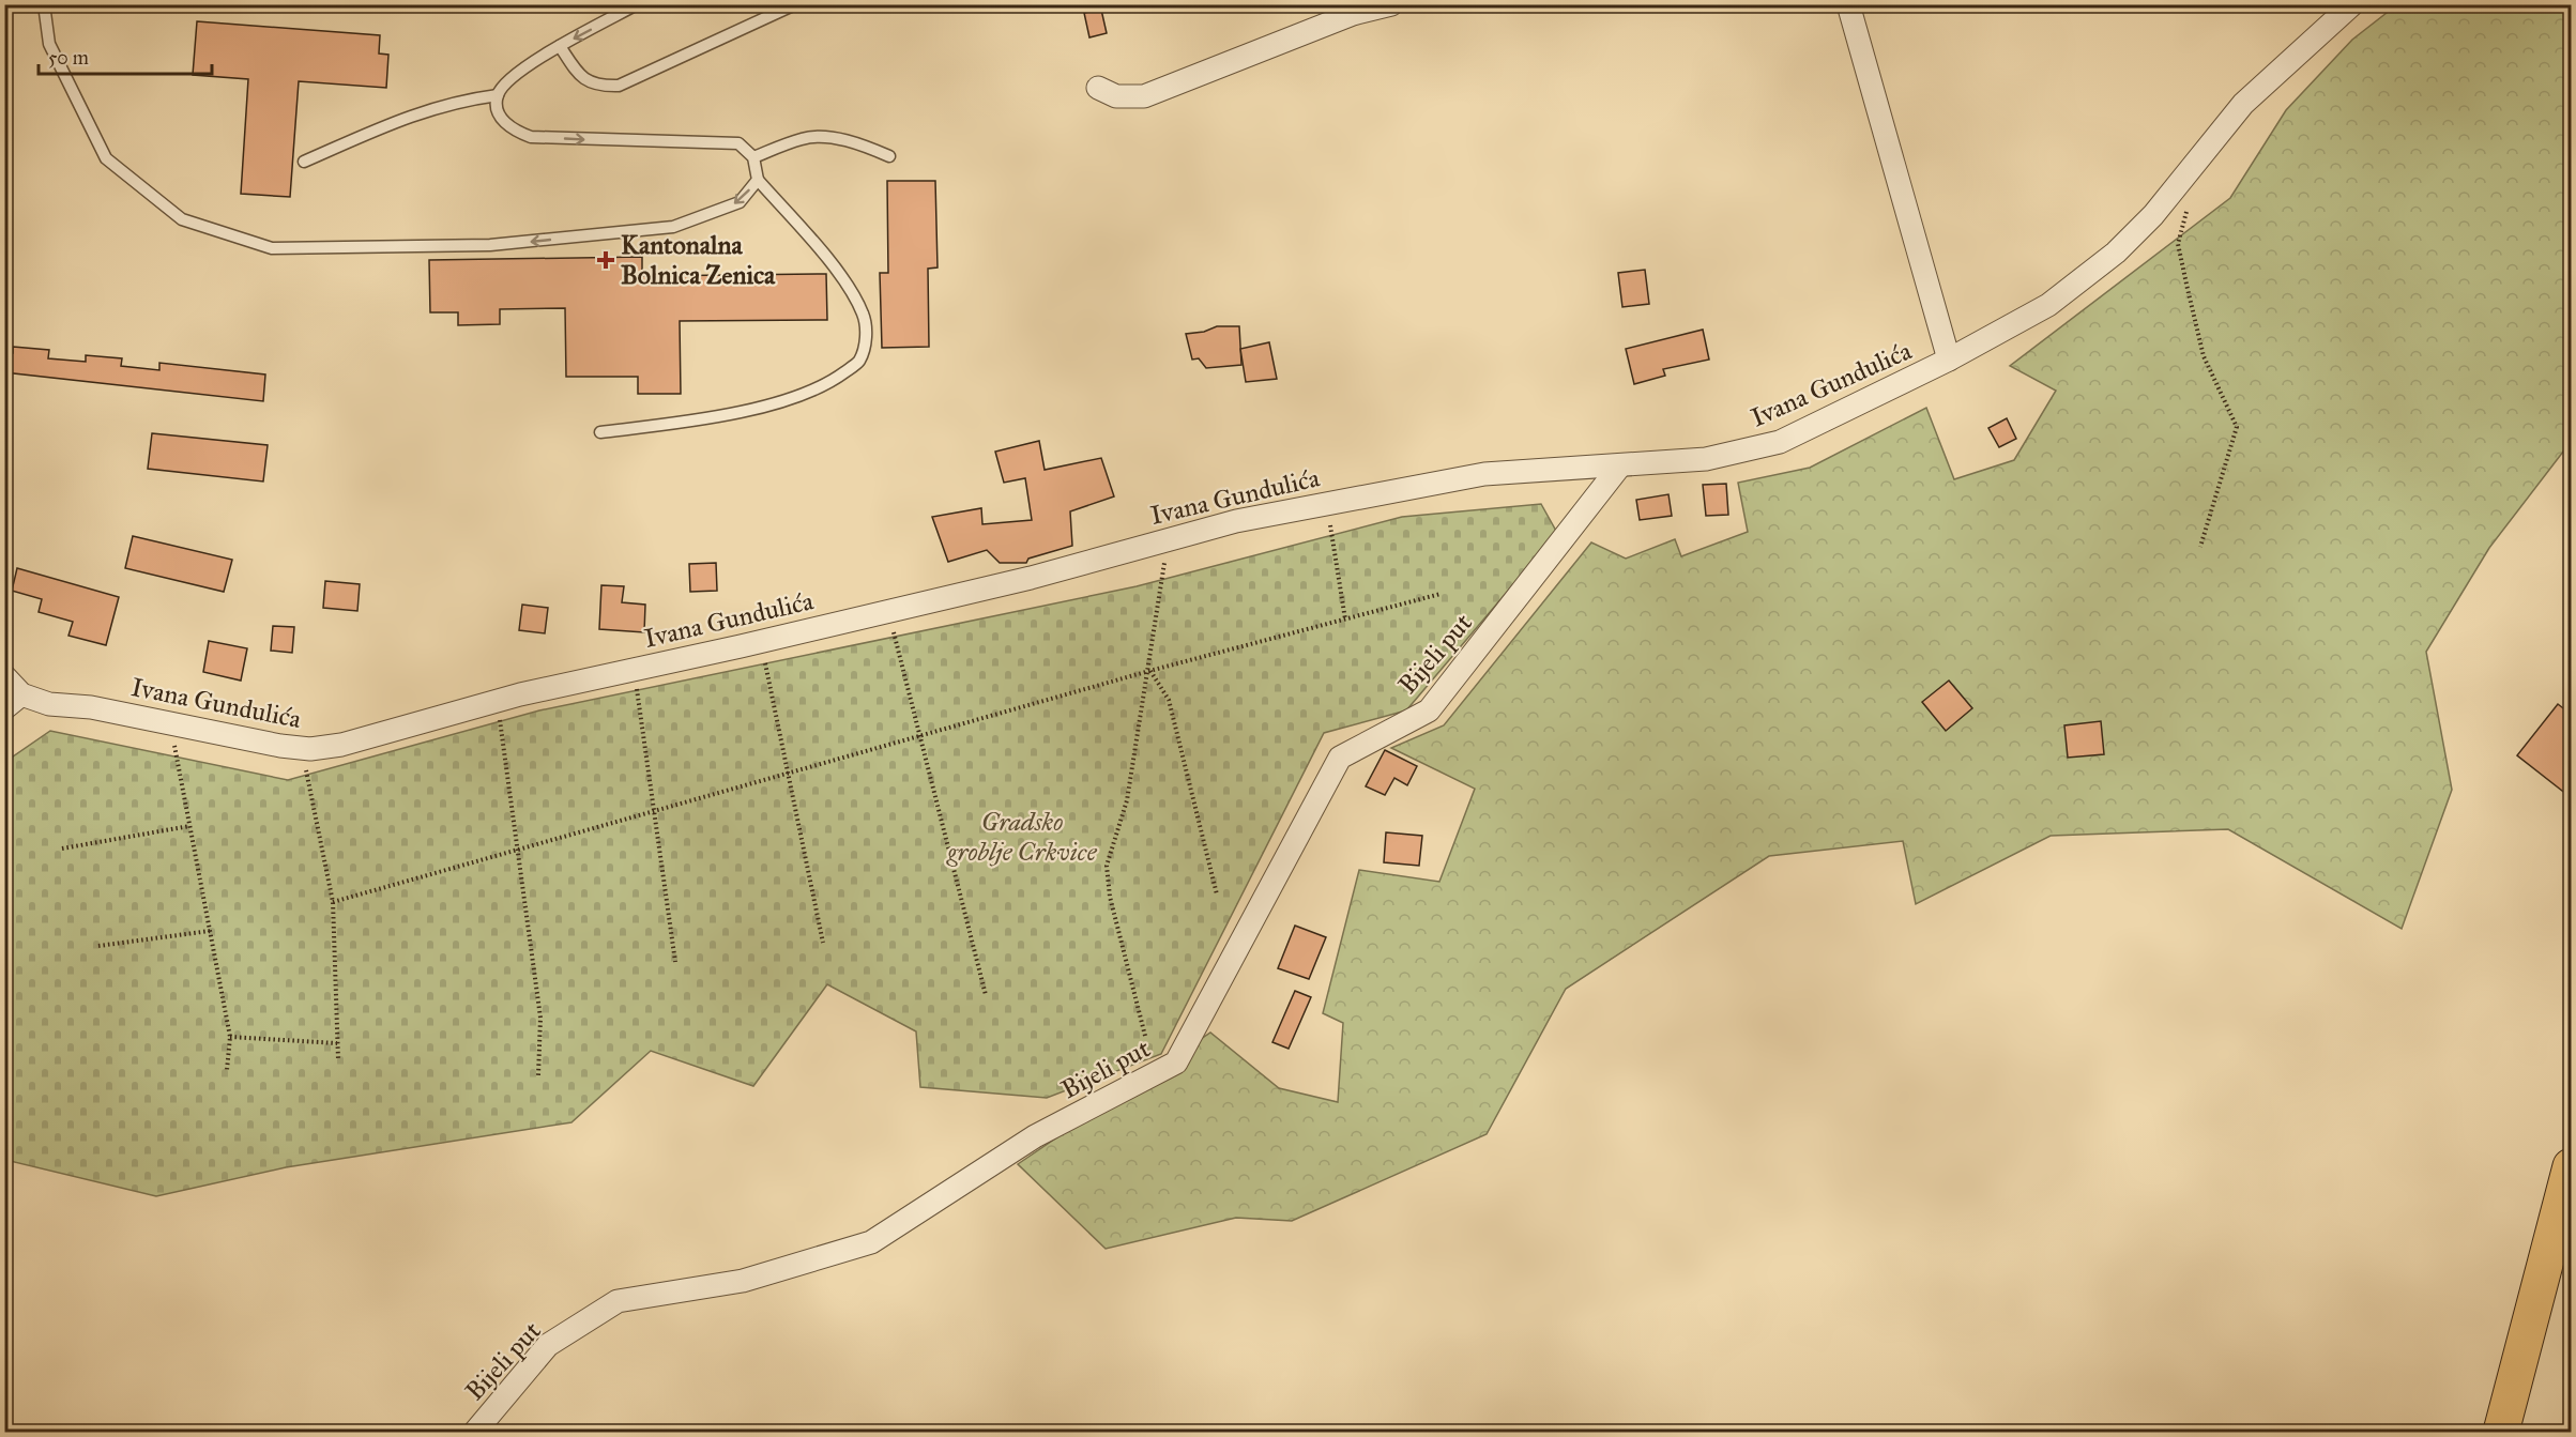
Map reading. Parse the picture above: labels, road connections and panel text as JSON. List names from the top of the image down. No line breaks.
{"streets":{"street":["Ivana Gundulića","Bijeli put"]},"crossings":[["Ivana Gundulića","Bijeli put"]],"parks":["Gradsko groblje Crkvice"],"places":{"health":["Kantonalna Bolnica Zenica"]},"scale_bar":"50 m"}
